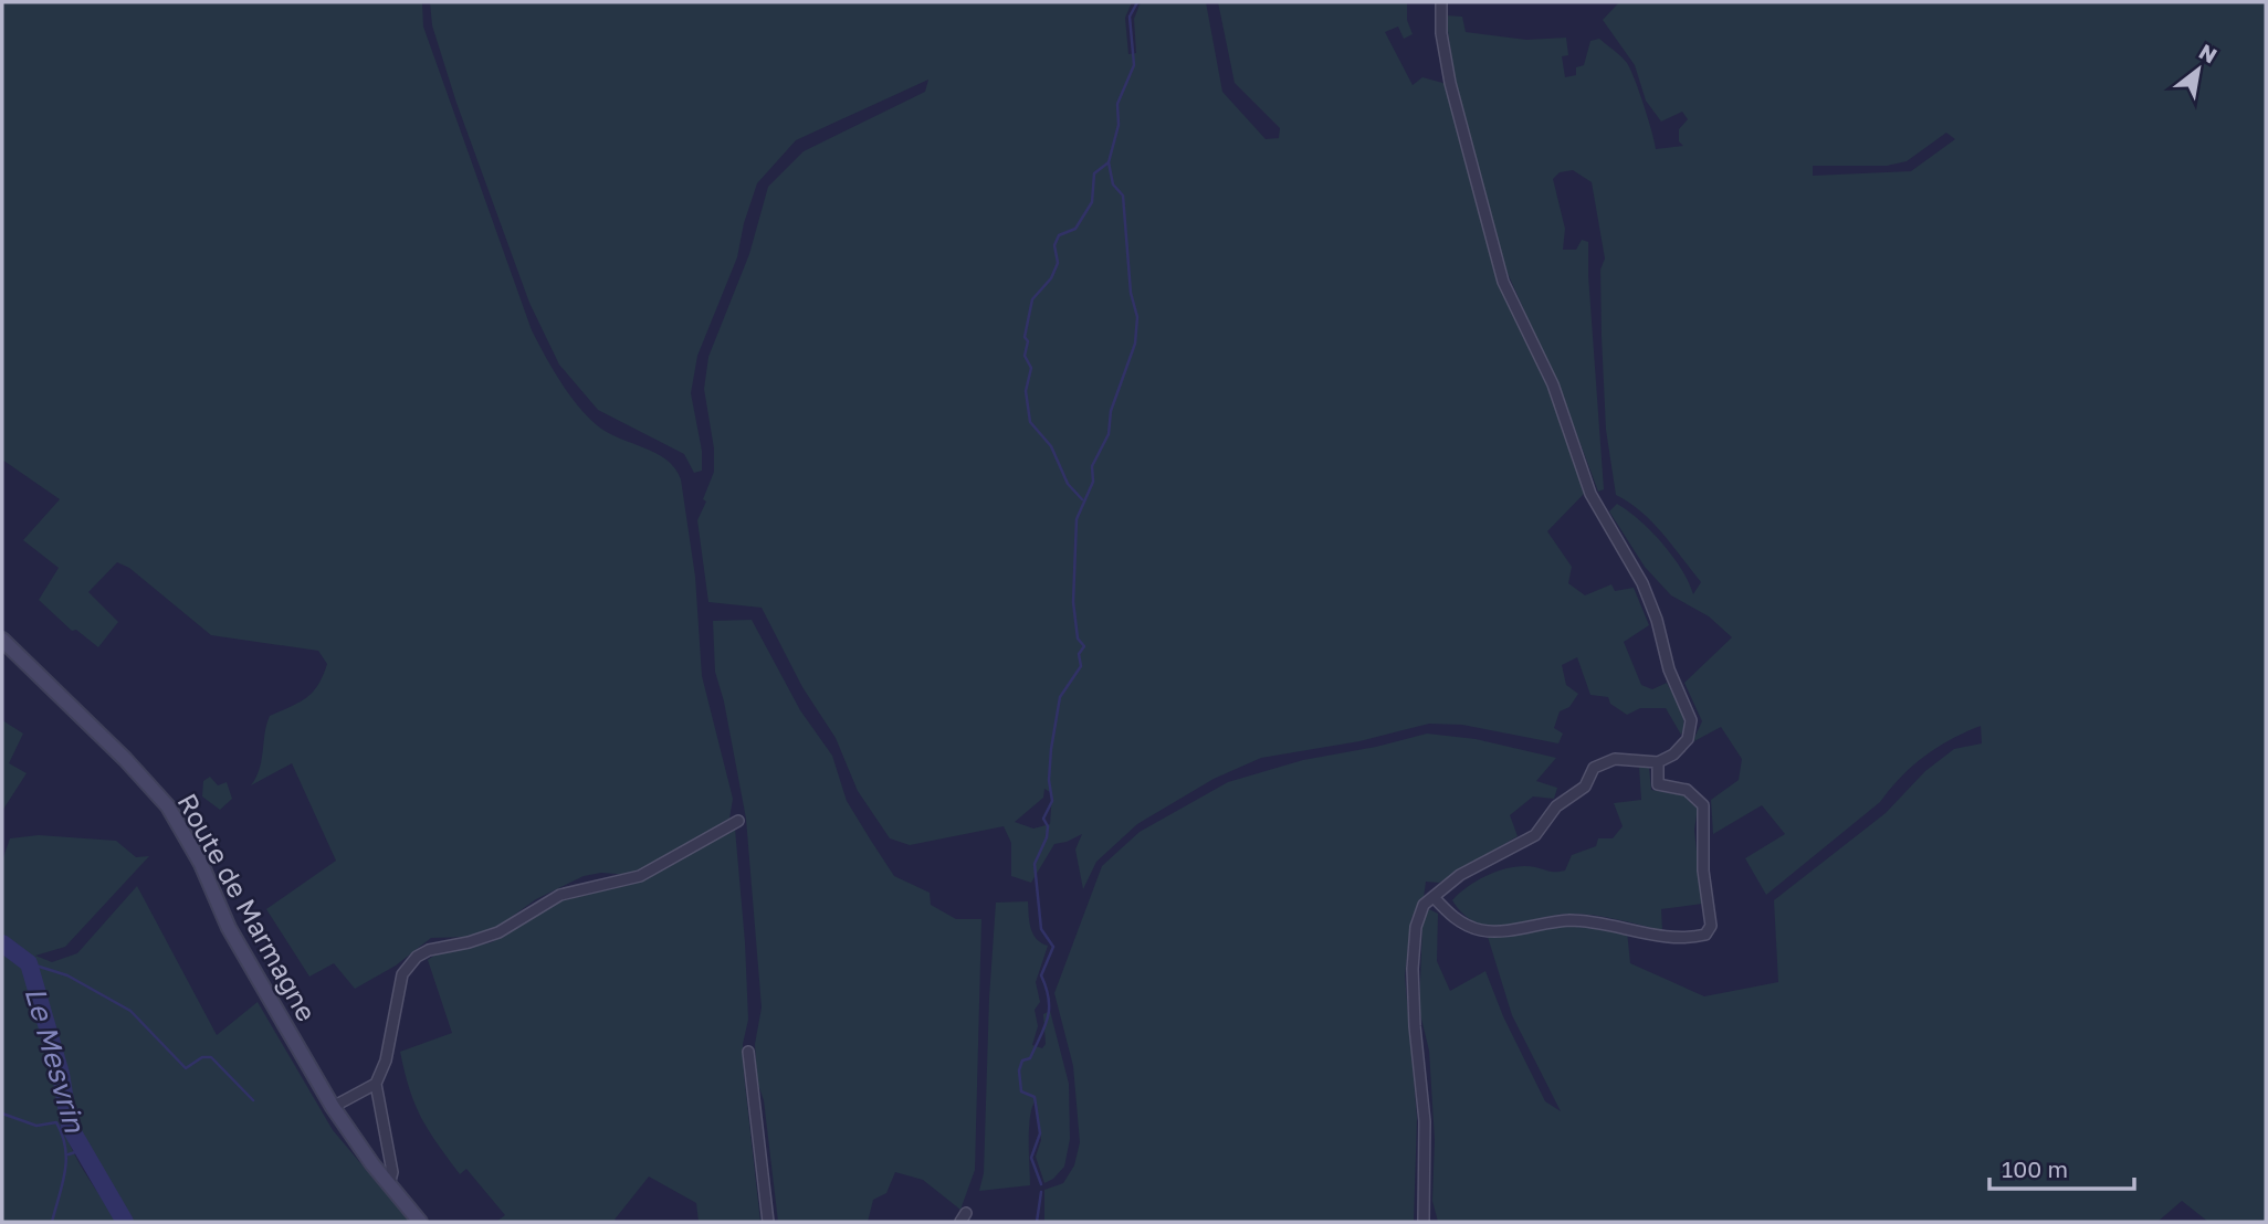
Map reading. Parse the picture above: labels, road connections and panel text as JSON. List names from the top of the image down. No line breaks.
{"streets":{"main road":["Route de Marmagne"]},"water":["Le Mesvrin"],"scale_bar":"100 m","north":"top right"}
